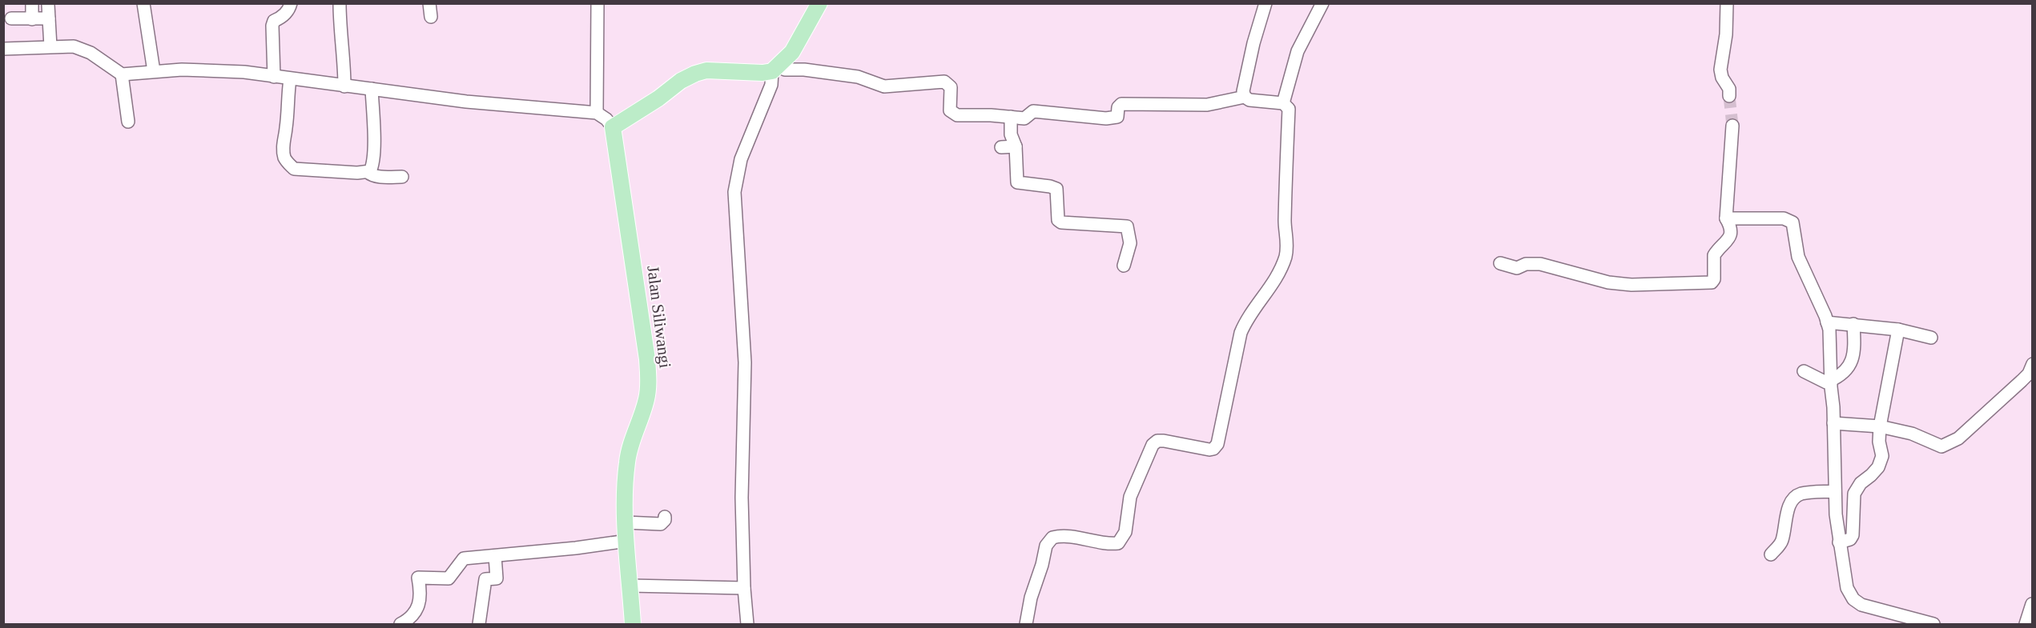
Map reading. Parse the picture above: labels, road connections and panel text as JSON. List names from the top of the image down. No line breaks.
{"streets":{"main road":["Jalan Siliwangi"]}}
